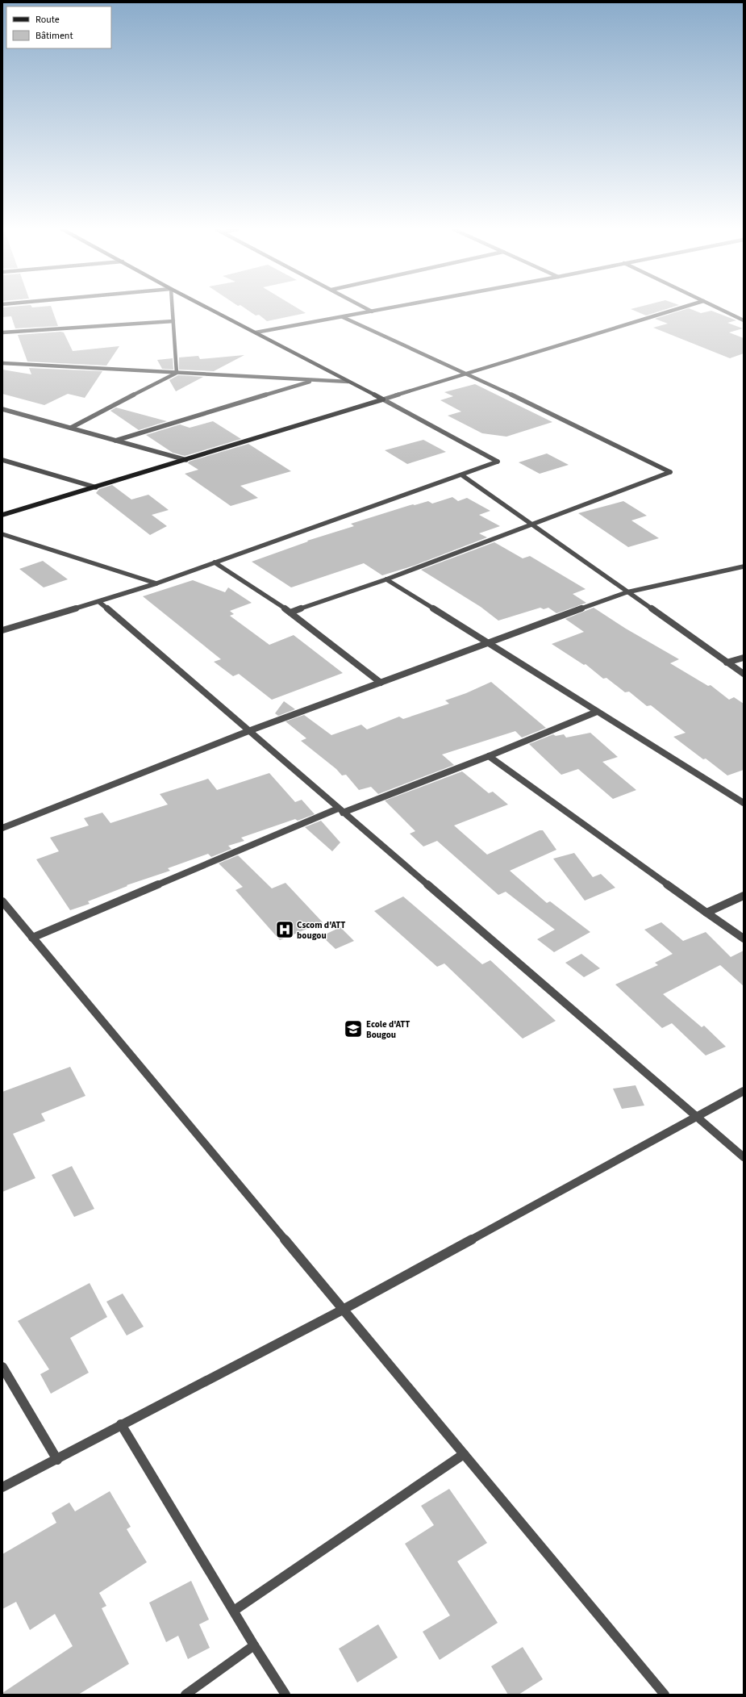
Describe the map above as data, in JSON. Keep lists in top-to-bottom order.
{
  "places": {
    "hospital": ["Cscom d'ATT bougou"],
    "school or university": ["Ecole d'ATT Bougou"]
  },
  "legend": ["Route", "Bâtiment"]
}
